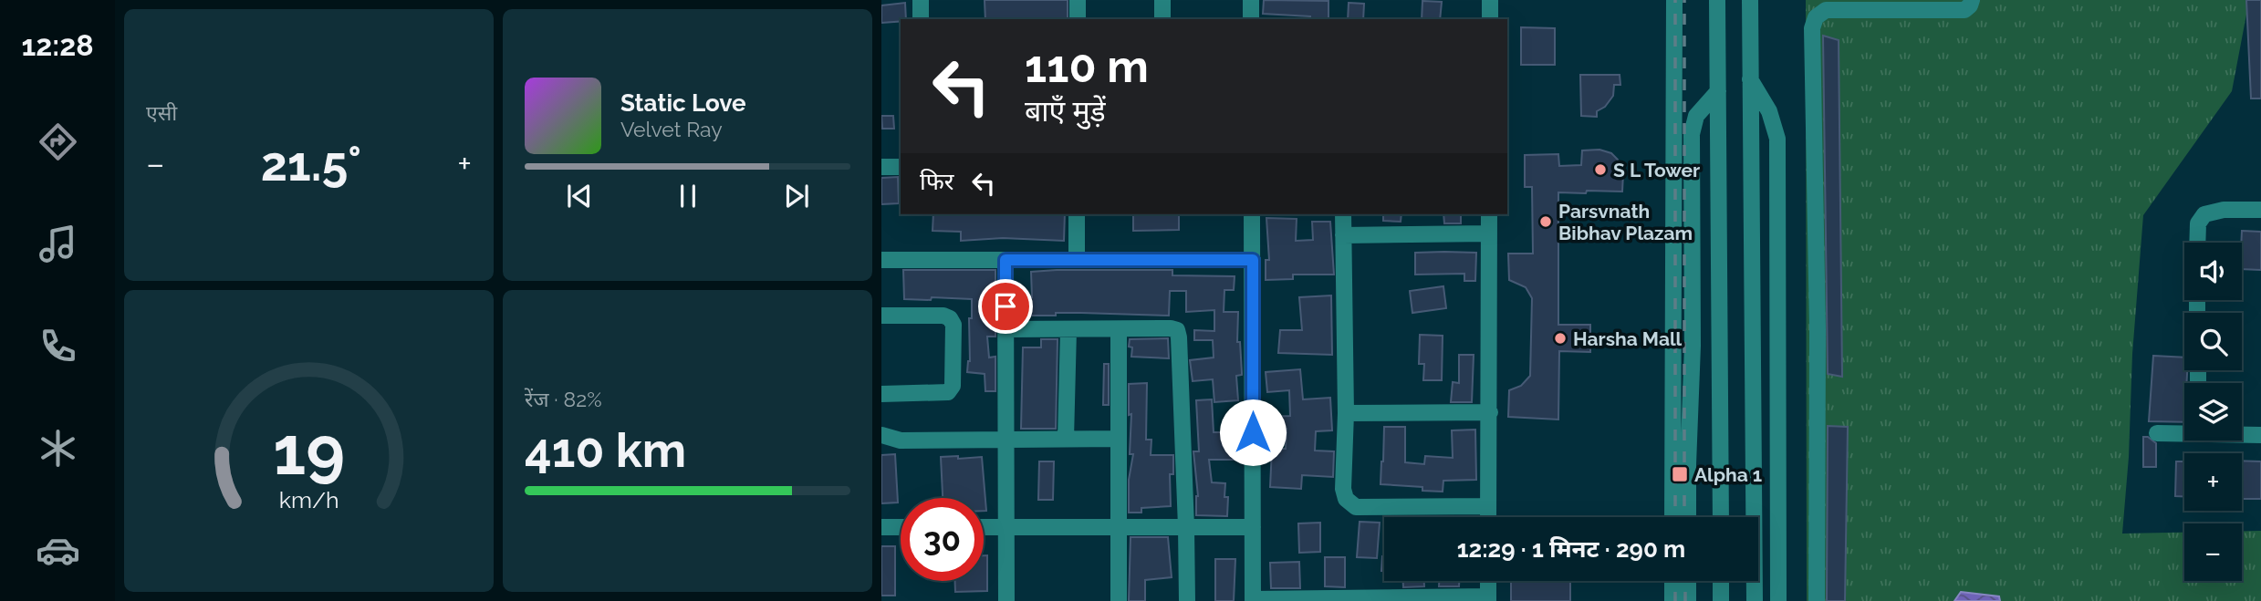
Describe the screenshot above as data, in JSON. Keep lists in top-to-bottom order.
{
  "places": {
    "other": ["S L Tower", "Parsvnath Bibhav Plazam", "Harsha Mall"],
    "transit": ["Alpha 1"]
  },
  "page": {
    "tabs": "12:28",
    "tile": [
      "एसी",
      ["रेंज · 82%", "410 km"]
    ],
    "turn": ["110 m", "बाएँ मुड़ें"],
    "song": ["Static Love", "Velvet Ray"],
    "heat": ["−", "21.5°", "+"],
    "then": "फिर",
    "map_buttons": ["+", "−"],
    "limit": "30",
    "trip": "12:29 · 1 मिनट · 290 m",
    "gauge": ["19", "km/h"]
  }
}
